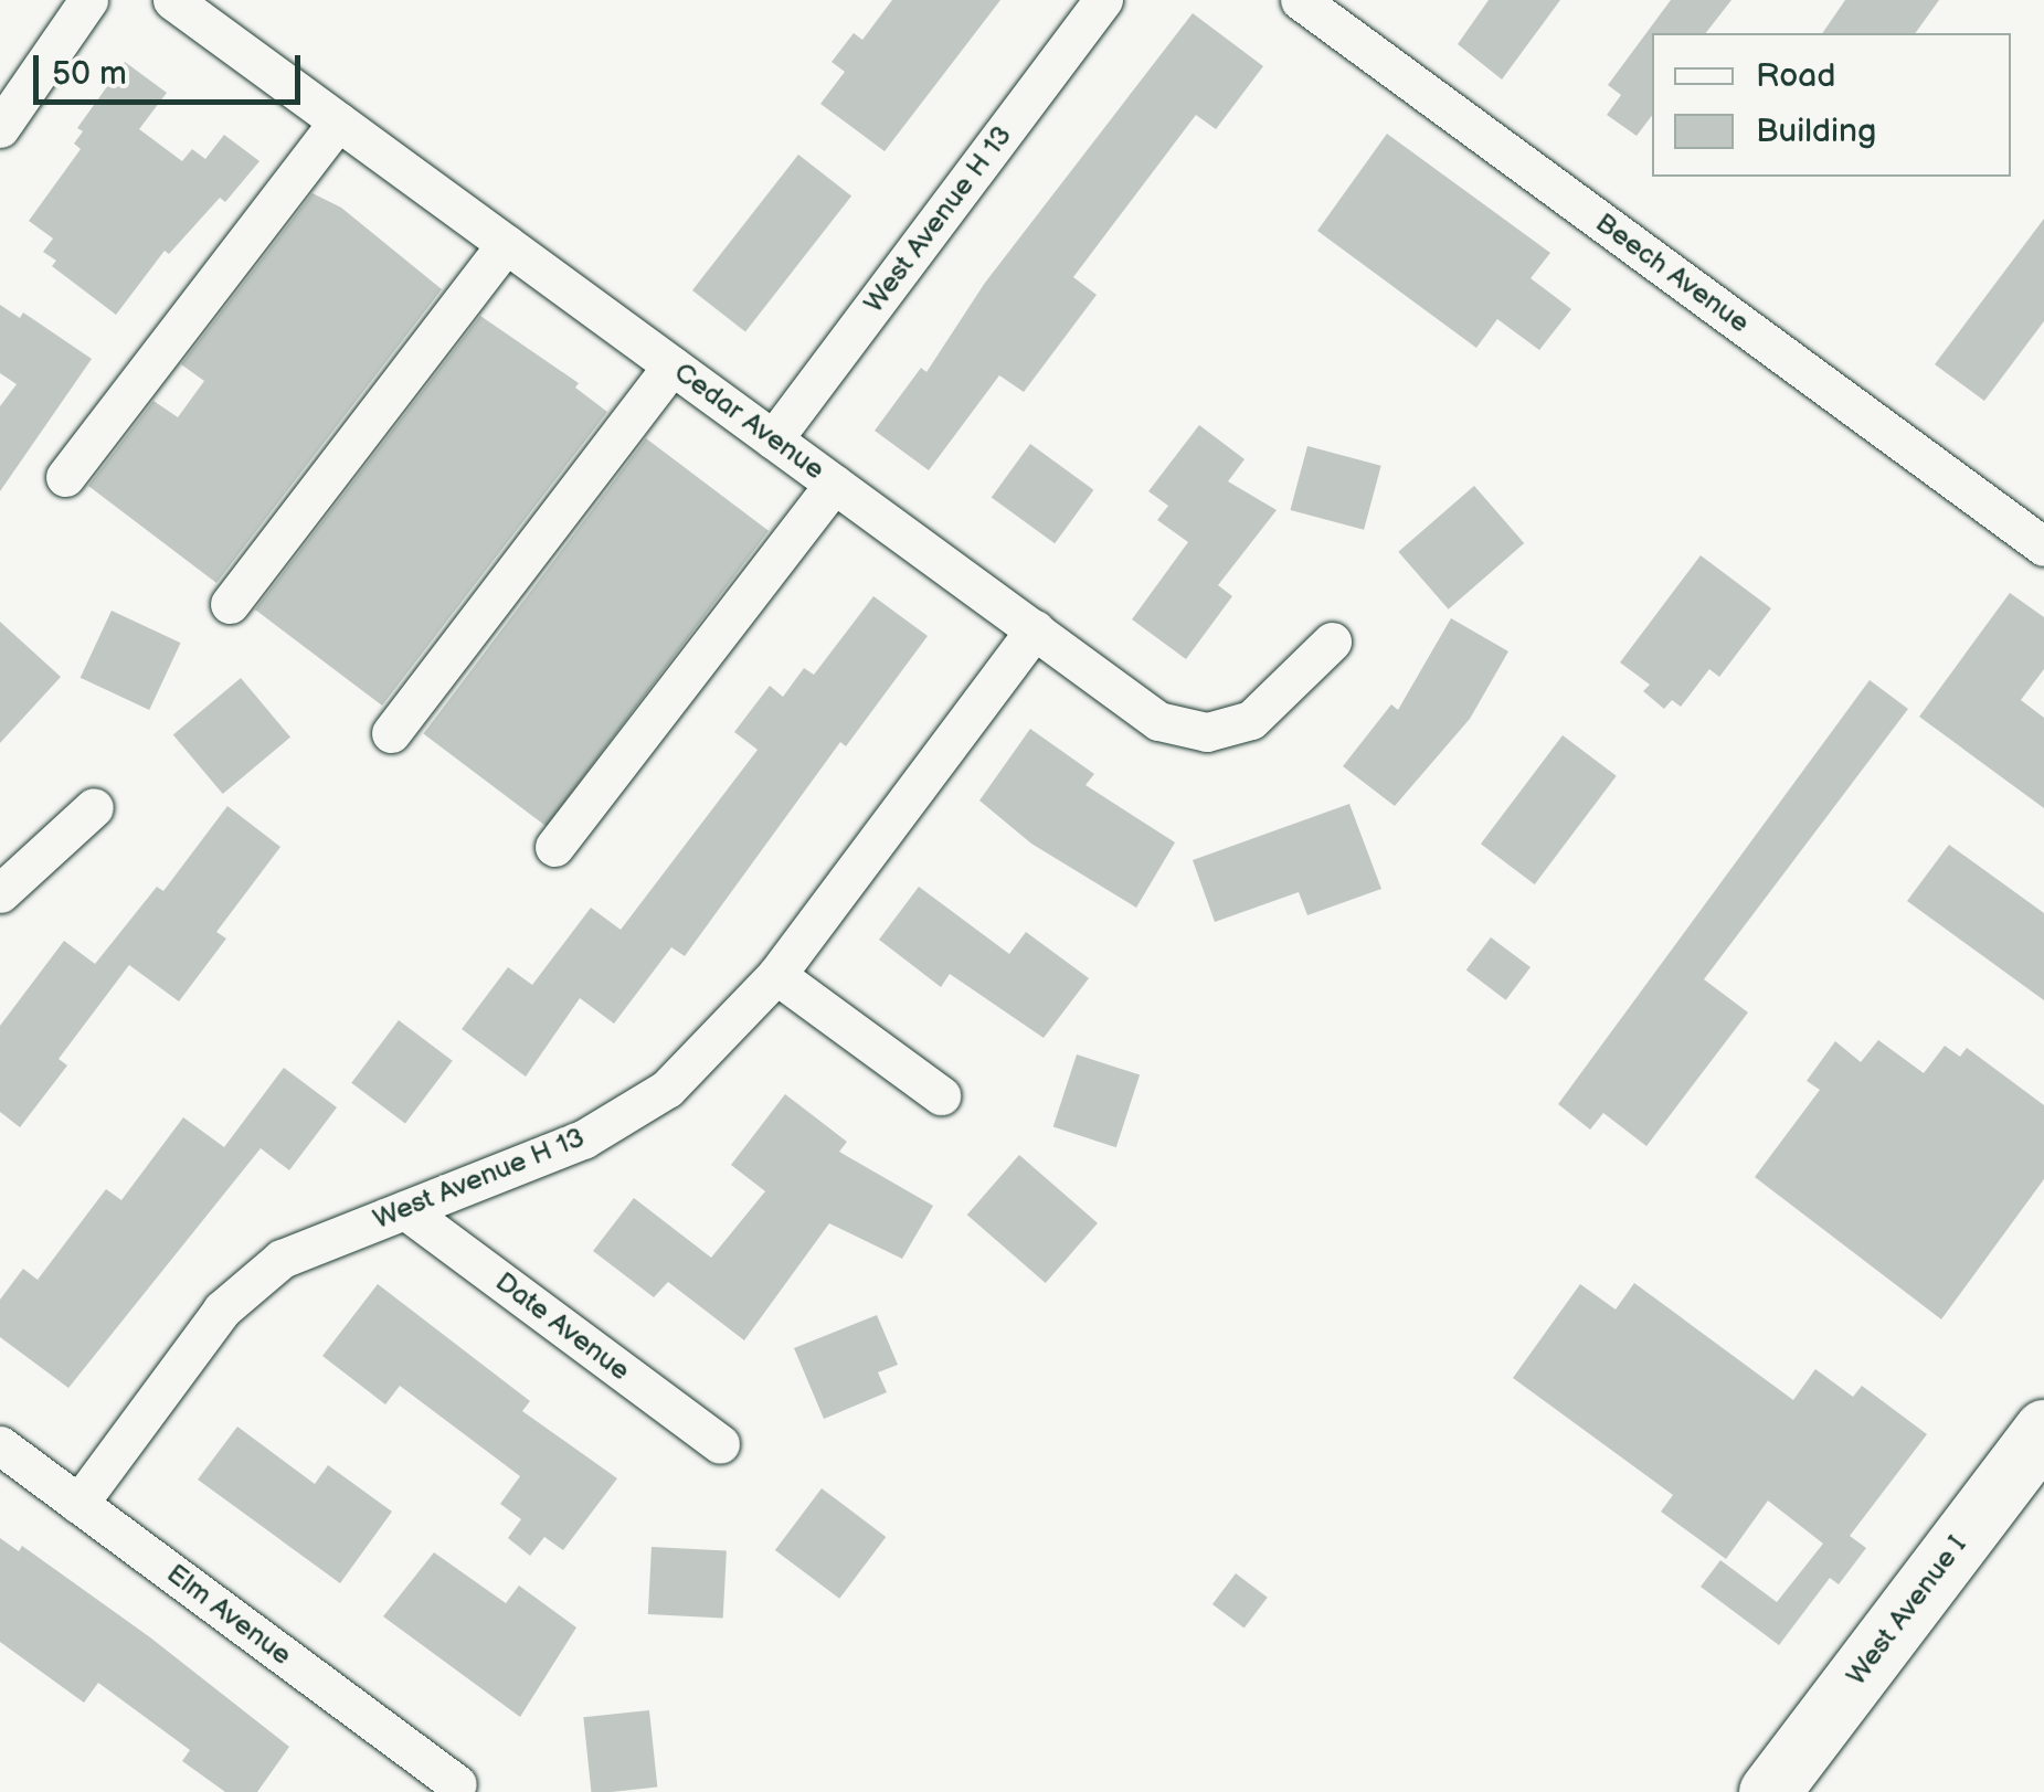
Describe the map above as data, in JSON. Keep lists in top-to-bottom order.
{
  "streets": {
    "main road": ["West Avenue I"],
    "street": [
      "West Avenue H 13",
      "Beech Avenue",
      "Cedar Avenue",
      "Date Avenue",
      "Elm Avenue"
    ]
  },
  "crossings": [
    ["West Avenue H 13", "Cedar Avenue"],
    ["West Avenue H 13", "Date Avenue"],
    ["West Avenue H 13", "Elm Avenue"]
  ],
  "legend": ["Road", "Building"],
  "scale_bar": "50 m"
}
